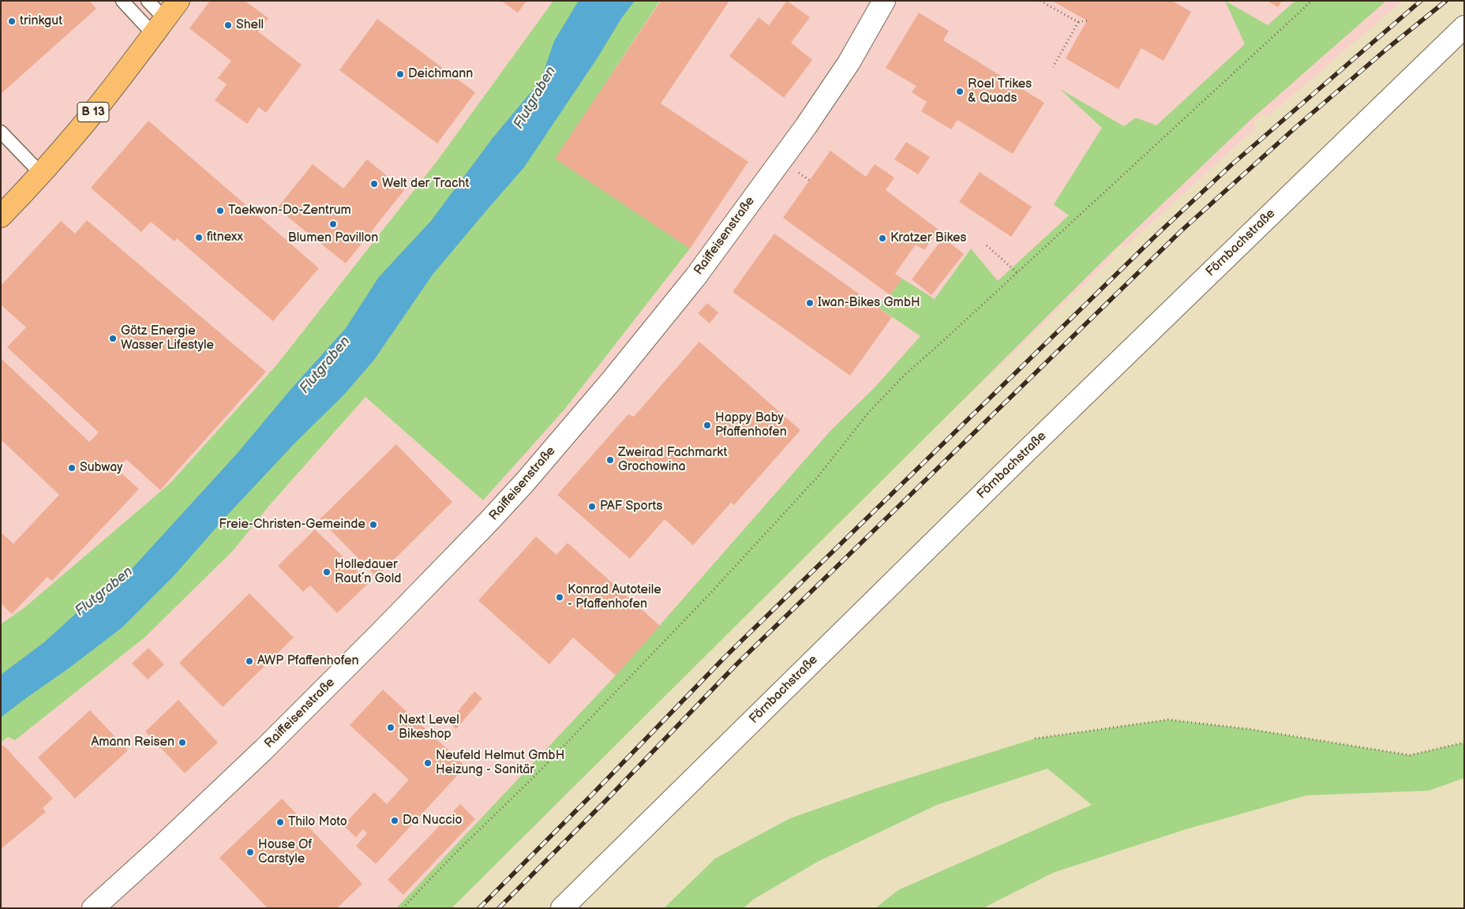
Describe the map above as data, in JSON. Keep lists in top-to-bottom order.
{
  "streets": {
    "main road": ["B 13"],
    "street": ["Raiffeisenstraße", "Förnbachstraße"]
  },
  "water": ["Flutgraben"],
  "places": [
    "trinkgut",
    "Shell",
    "Deichmann",
    "Roel Trikes & Quads",
    "Welt der Tracht",
    "Taekwon-Do-Zentrum",
    "Blumen Pavillon",
    "fitnexx",
    "Kratzer Bikes",
    "Iwan-Bikes GmbH",
    "Götz Energie Wasser Lifestyle",
    "Happy Baby Pfaffenhofen",
    "Zweirad Fachmarkt Grochowina",
    "Subway",
    "PAF Sports",
    "Freie-Christen-Gemeinde",
    "Holledauer Raut´n Gold",
    "Konrad Autoteile - Pfaffenhofen",
    "AWP Pfaffenhofen",
    "Next Level Bikeshop",
    "Amann Reisen",
    "Neufeld Helmut GmbH Heizung - Sanitär",
    "Da Nuccio",
    "Thilo Moto",
    "House Of Carstyle"
  ]
}
